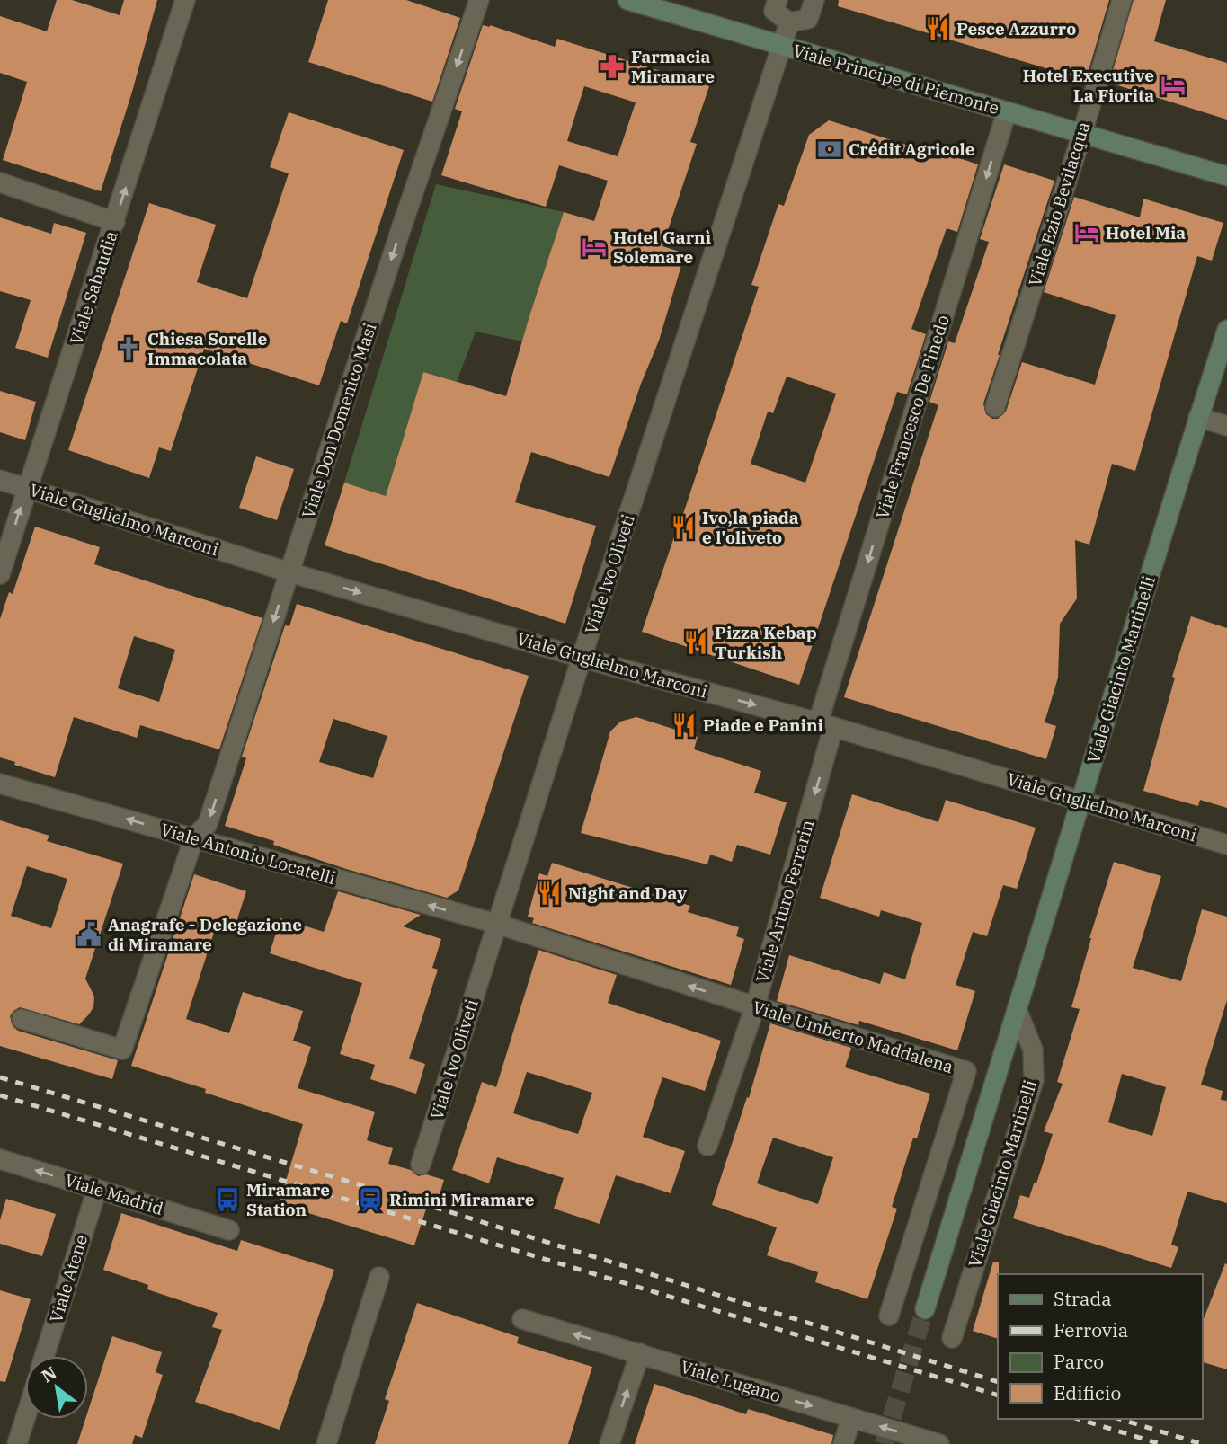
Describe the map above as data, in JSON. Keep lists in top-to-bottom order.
{
  "streets": {
    "street": [
      "Viale Principe di Piemonte",
      "Viale Ezio Bevilacqua",
      "Viale Sabaudia",
      "Viale Francesco De Pinedo",
      "Viale Don Domenico Masi",
      "Viale Guglielmo Marconi",
      "Viale Ivo Oliveti",
      "Viale Giacinto Martinelli",
      "Viale Antonio Locatelli",
      "Viale Arturo Ferrarin",
      "Viale Umberto Maddalena",
      "Viale Madrid",
      "Viale Atene",
      "Viale Lugano"
    ]
  },
  "crossings": [
    ["Viale Principe di Piemonte", "Viale Ezio Bevilacqua"],
    ["Viale Principe di Piemonte", "Viale Francesco De Pinedo"],
    ["Viale Principe di Piemonte", "Viale Ivo Oliveti"],
    ["Viale Sabaudia", "Viale Guglielmo Marconi"],
    ["Viale Francesco De Pinedo", "Viale Guglielmo Marconi"],
    ["Viale Francesco De Pinedo", "Viale Arturo Ferrarin"],
    ["Viale Don Domenico Masi", "Viale Guglielmo Marconi"],
    ["Viale Don Domenico Masi", "Viale Antonio Locatelli"],
    ["Viale Guglielmo Marconi", "Viale Ivo Oliveti"],
    ["Viale Guglielmo Marconi", "Viale Giacinto Martinelli"],
    ["Viale Guglielmo Marconi", "Viale Arturo Ferrarin"],
    ["Viale Ivo Oliveti", "Viale Antonio Locatelli"],
    ["Viale Ivo Oliveti", "Viale Umberto Maddalena"],
    ["Viale Antonio Locatelli", "Viale Umberto Maddalena"],
    ["Viale Arturo Ferrarin", "Viale Umberto Maddalena"],
    ["Viale Madrid", "Viale Atene"]
  ],
  "one_way": [
    "Viale Sabaudia",
    "Viale Francesco De Pinedo",
    "Viale Don Domenico Masi",
    "Viale Guglielmo Marconi",
    "Viale Antonio Locatelli",
    "Viale Arturo Ferrarin",
    "Viale Umberto Maddalena",
    "Viale Madrid"
  ],
  "places": {
    "restaurant": [
      "Pesce Azzurro",
      "Ivo,la piada e l'oliveto",
      "Pizza Kebap Turkish",
      "Piade e Panini",
      "Night and Day"
    ],
    "pharmacy": ["Farmacia Miramare"],
    "hotel": ["Hotel Executive La Fiorita", "Hotel Mia", "Hotel Garnì Solemare"],
    "bank": ["Crédit Agricole"],
    "church": ["Chiesa Sorelle Immacolata"],
    "public building": ["Anagrafe - Delegazione di Miramare"],
    "bus stop": ["Miramare Station"],
    "station": ["Rimini Miramare"]
  },
  "legend": [
    "Strada",
    "Ferrovia",
    "Parco",
    "Edificio"
  ],
  "north": "top left"
}
